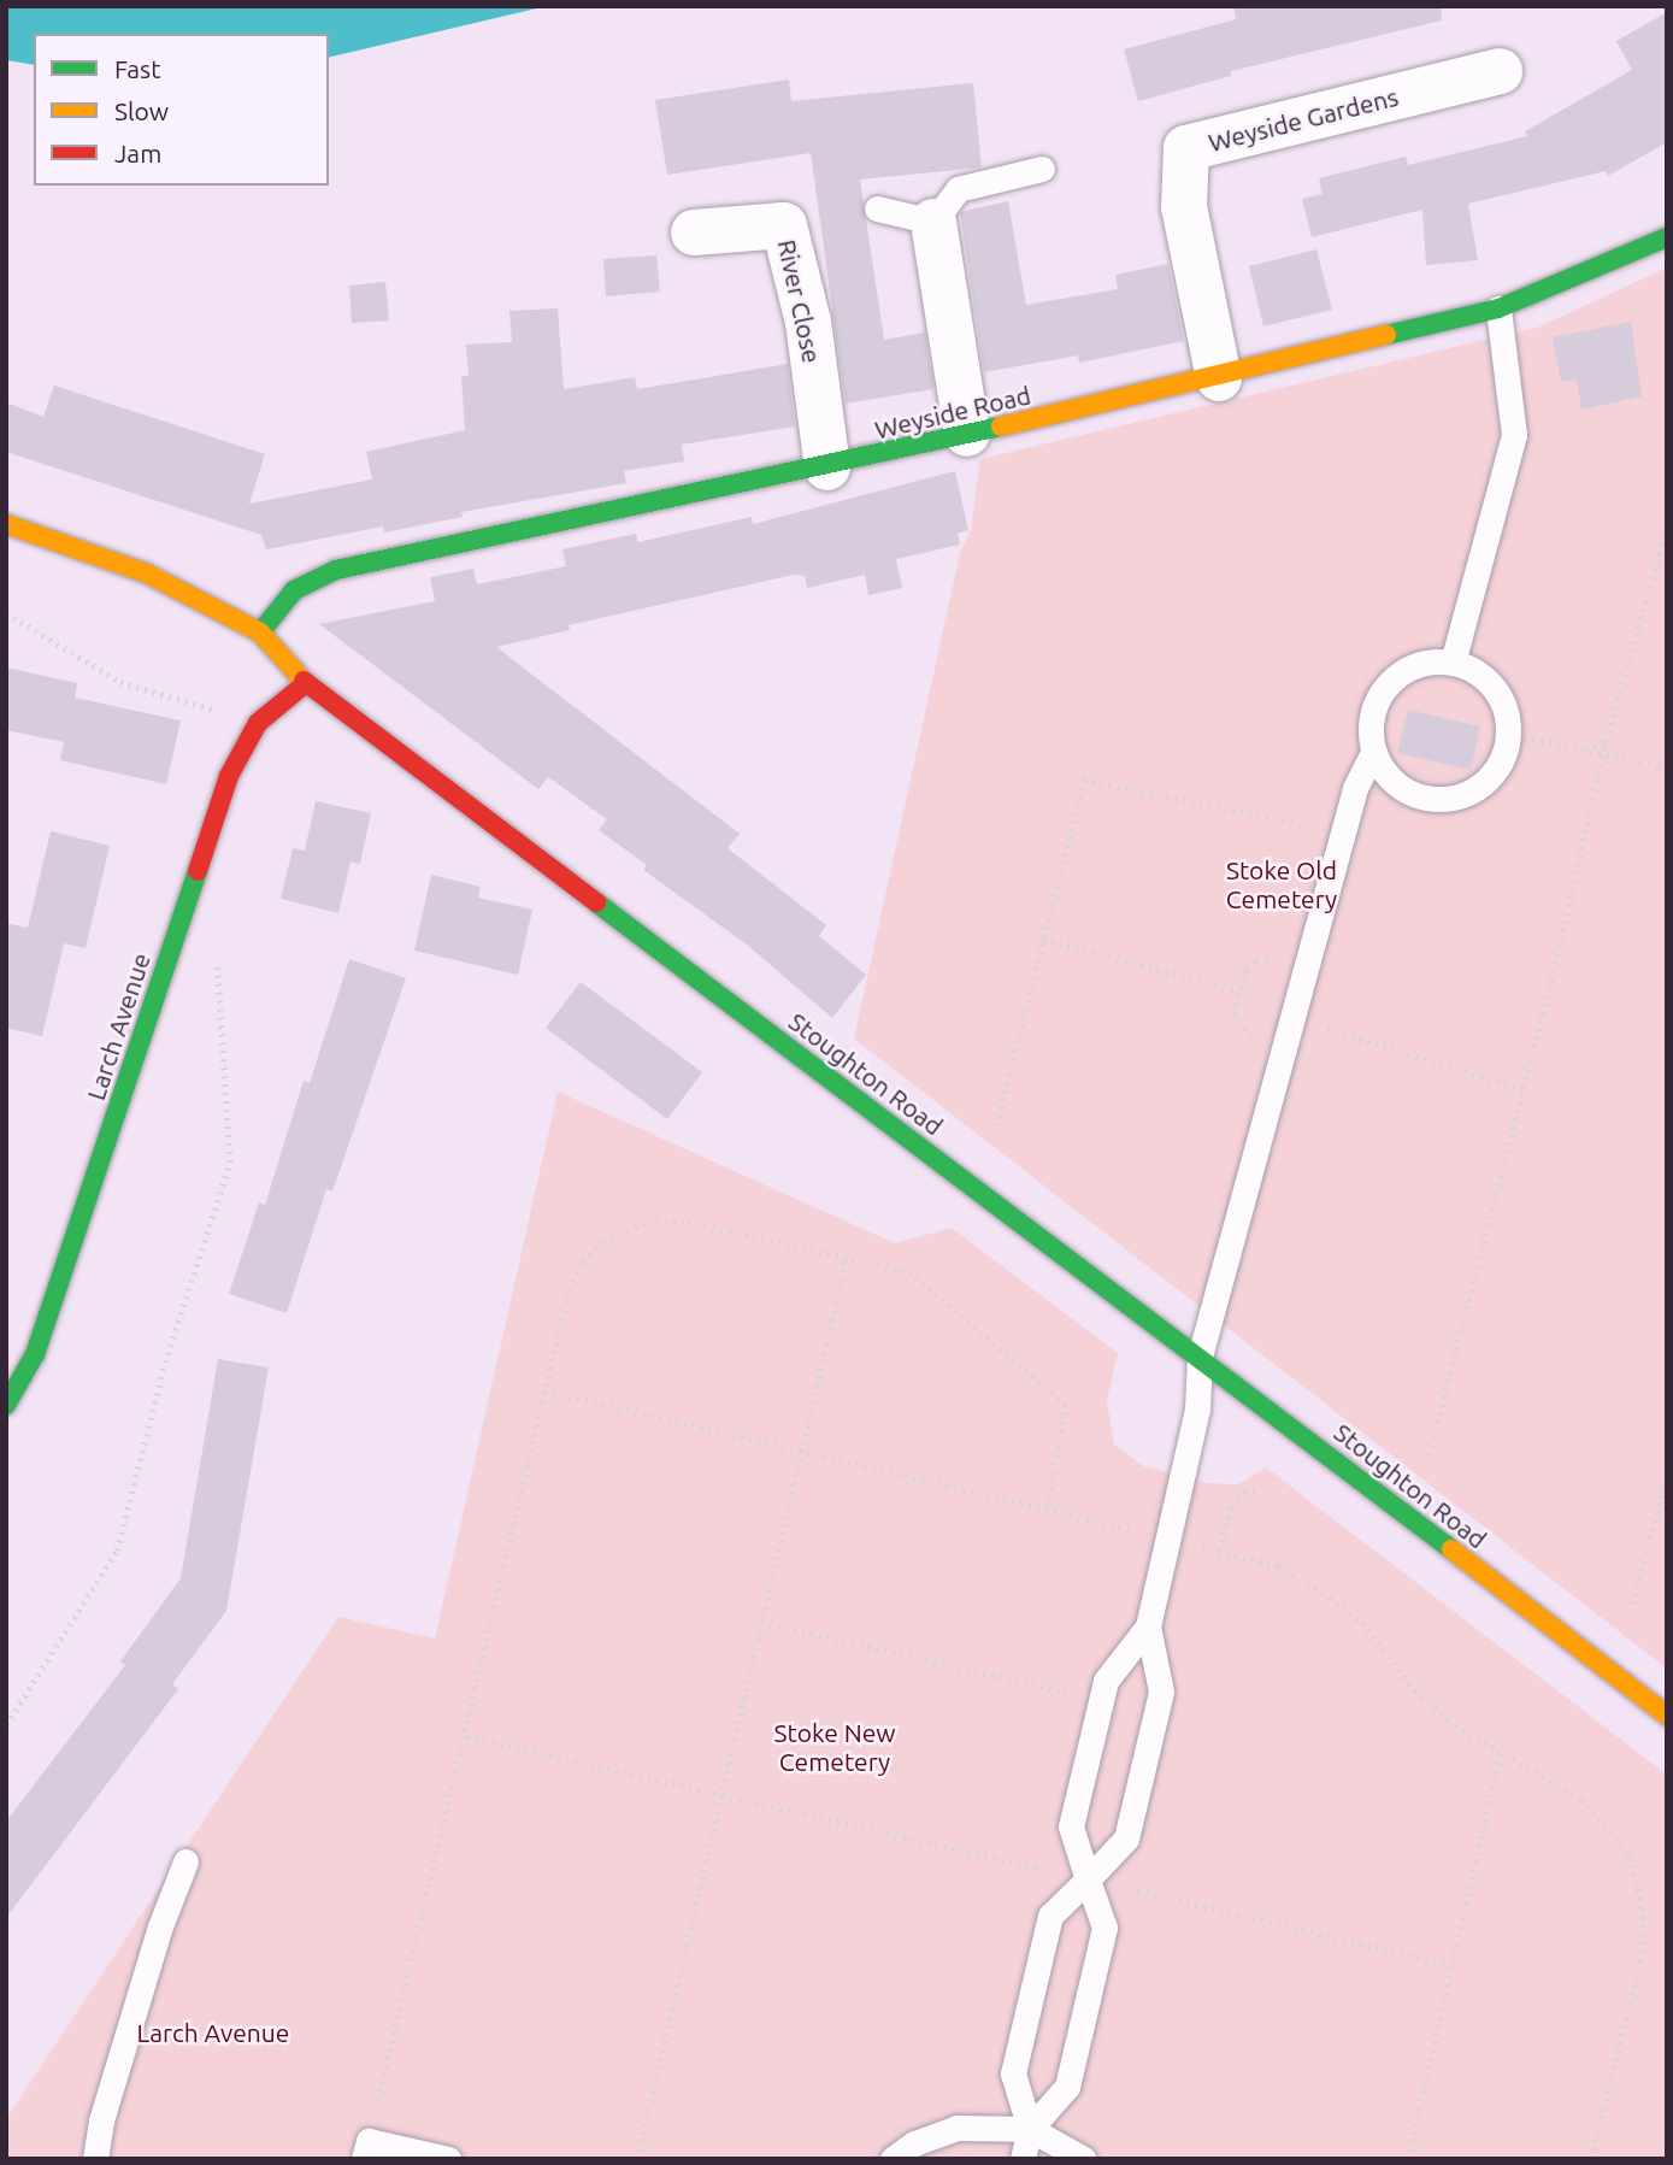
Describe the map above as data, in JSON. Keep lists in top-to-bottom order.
{
  "streets": {
    "street": [
      "Weyside Gardens",
      "River Close",
      "Weyside Road",
      "Larch Avenue",
      "Stoughton Road"
    ]
  },
  "crossings": [
    ["Weyside Gardens", "Weyside Road"],
    ["River Close", "Weyside Road"],
    ["Weyside Road", "Stoughton Road"],
    ["Larch Avenue", "Stoughton Road"]
  ],
  "parks": ["Stoke Old Cemetery", "Stoke New Cemetery", "Larch Avenue"],
  "legend": ["Fast", "Slow", "Jam"]
}
